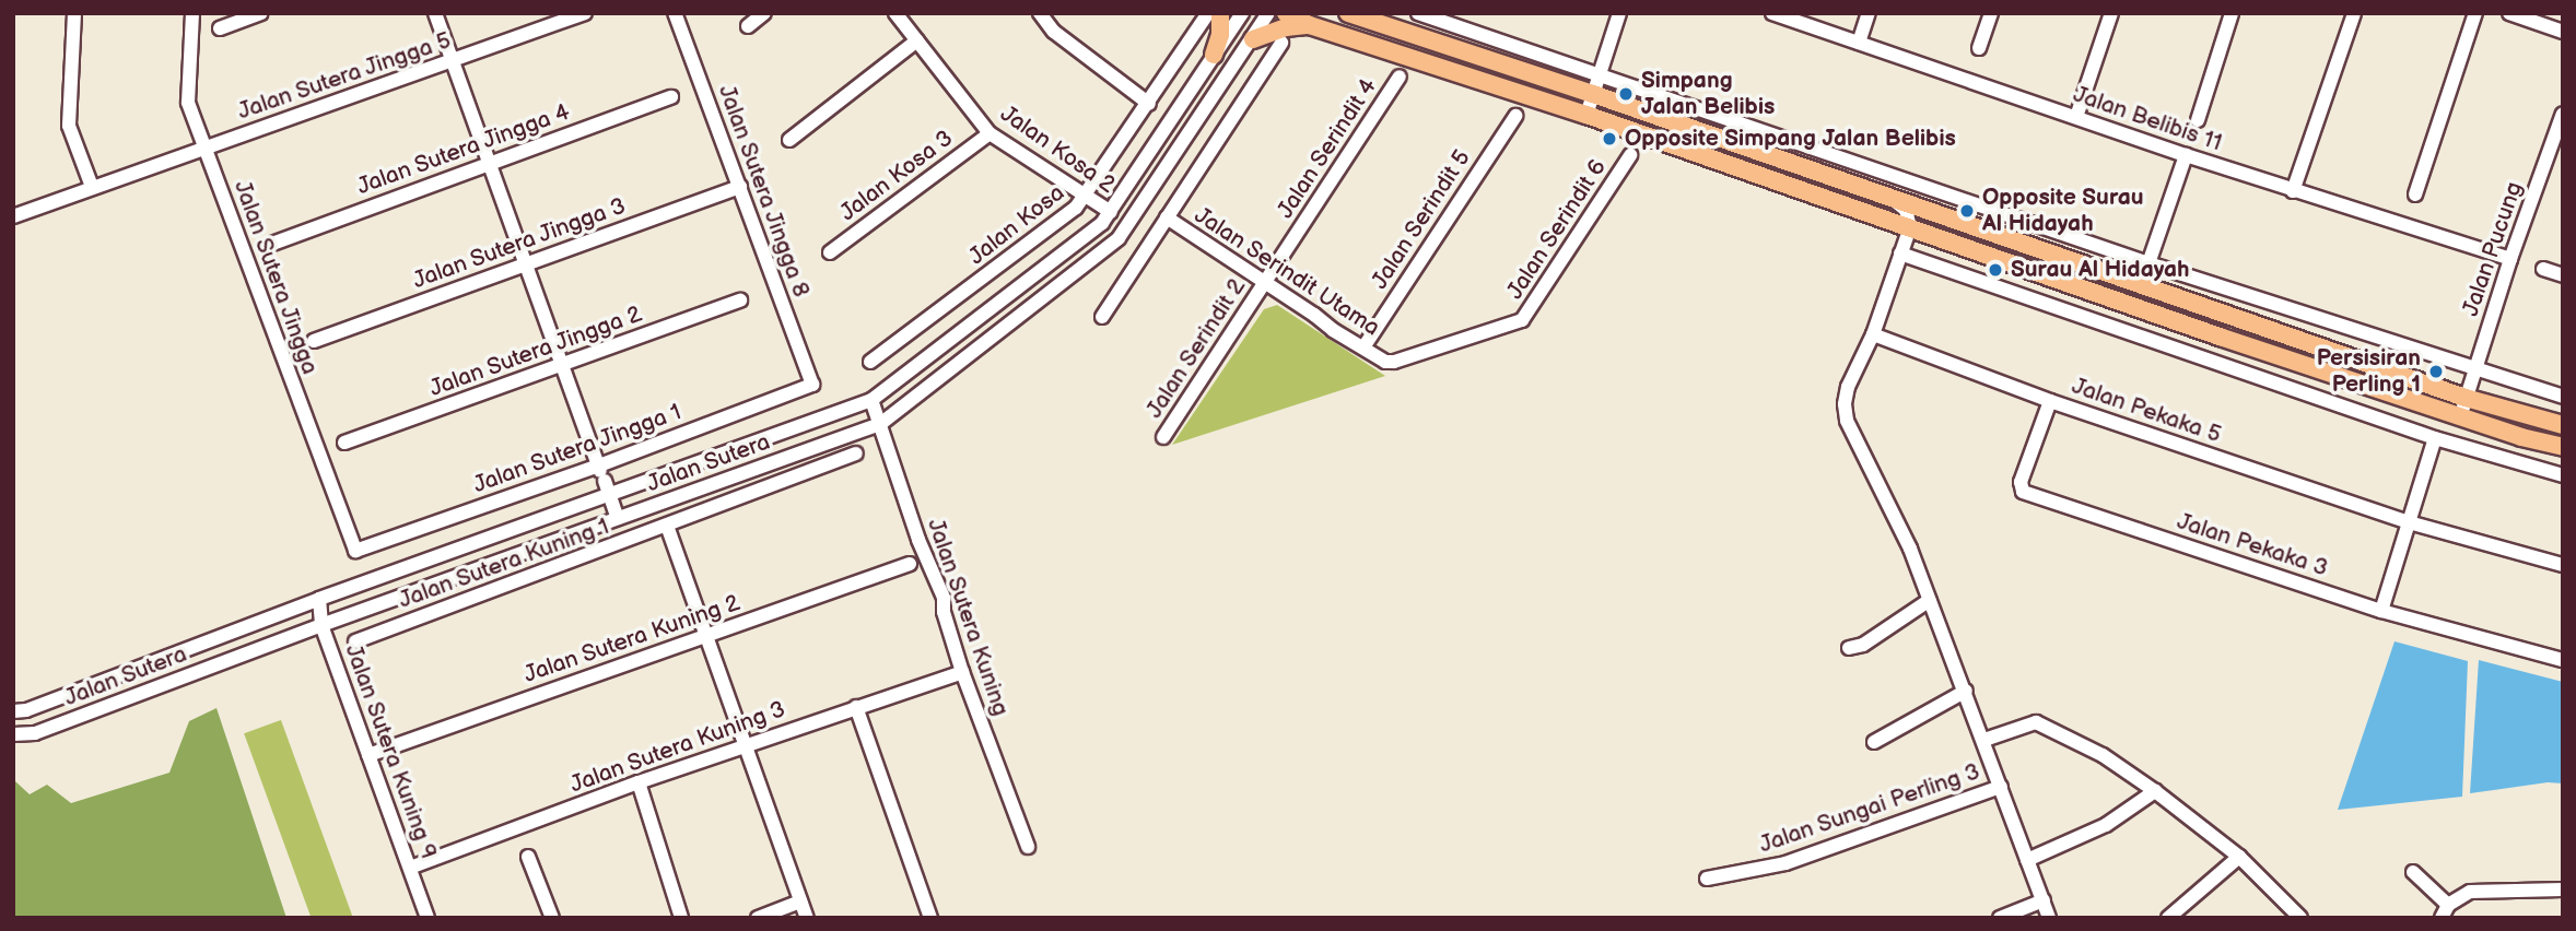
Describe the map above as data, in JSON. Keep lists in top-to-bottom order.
{
  "streets": {
    "street": [
      "Jalan Sutera Jingga 5",
      "Jalan Belibis 11",
      "Jalan Serindit 4",
      "Jalan Sutera Jingga 4",
      "Jalan Kosa 2",
      "Jalan Kosa 3",
      "Jalan Sutera Jingga 8",
      "Jalan Serindit 5",
      "Jalan Kosa",
      "Jalan Serindit 6",
      "Jalan Sutera Jingga 3",
      "Jalan Pucung",
      "Jalan Serindit Utama",
      "Jalan Sutera Jingga",
      "Jalan Serindit 2",
      "Jalan Sutera Jingga 2",
      "Jalan Pekaka 5",
      "Jalan Sutera Jingga 1",
      "Jalan Sutera",
      "Jalan Pekaka 3",
      "Jalan Sutera Kuning 1",
      "Jalan Sutera Kuning",
      "Jalan Sutera Kuning 2",
      "Jalan Sutera Kuning 3",
      "Jalan Sutera Kuning 9",
      "Jalan Sungai Perling 3"
    ]
  },
  "crossings": [
    ["Jalan Sutera Jingga 5", "Jalan Sutera Jingga"],
    ["Jalan Belibis 11", "Jalan Pucung"],
    ["Jalan Serindit 4", "Jalan Serindit Utama"],
    ["Jalan Serindit 4", "Jalan Serindit 2"],
    ["Jalan Kosa 2", "Jalan Kosa 3"],
    ["Jalan Kosa 2", "Jalan Kosa"],
    ["Jalan Kosa 2", "Jalan Sutera"],
    ["Jalan Sutera Jingga 8", "Jalan Sutera Jingga 3"],
    ["Jalan Sutera Jingga 8", "Jalan Sutera Jingga 1"],
    ["Jalan Serindit 5", "Jalan Serindit Utama"],
    ["Jalan Serindit 6", "Jalan Serindit Utama"],
    ["Jalan Serindit Utama", "Jalan Serindit 2"],
    ["Jalan Sutera Jingga", "Jalan Sutera Jingga 1"],
    ["Jalan Pekaka 5", "Jalan Pekaka 3"],
    ["Jalan Sutera Jingga 1", "Jalan Sutera"],
    ["Jalan Sutera", "Jalan Sutera Kuning"],
    ["Jalan Sutera", "Jalan Sutera Kuning 9"],
    ["Jalan Sutera Kuning", "Jalan Sutera Kuning 3"],
    ["Jalan Sutera Kuning 2", "Jalan Sutera Kuning 9"],
    ["Jalan Sutera Kuning 3", "Jalan Sutera Kuning 9"]
  ],
  "places": [
    "Simpang Jalan Belibis",
    "Opposite Simpang Jalan Belibis",
    "Opposite Surau Al Hidayah",
    "Surau Al Hidayah",
    "Persisiran Perling 1"
  ]
}
